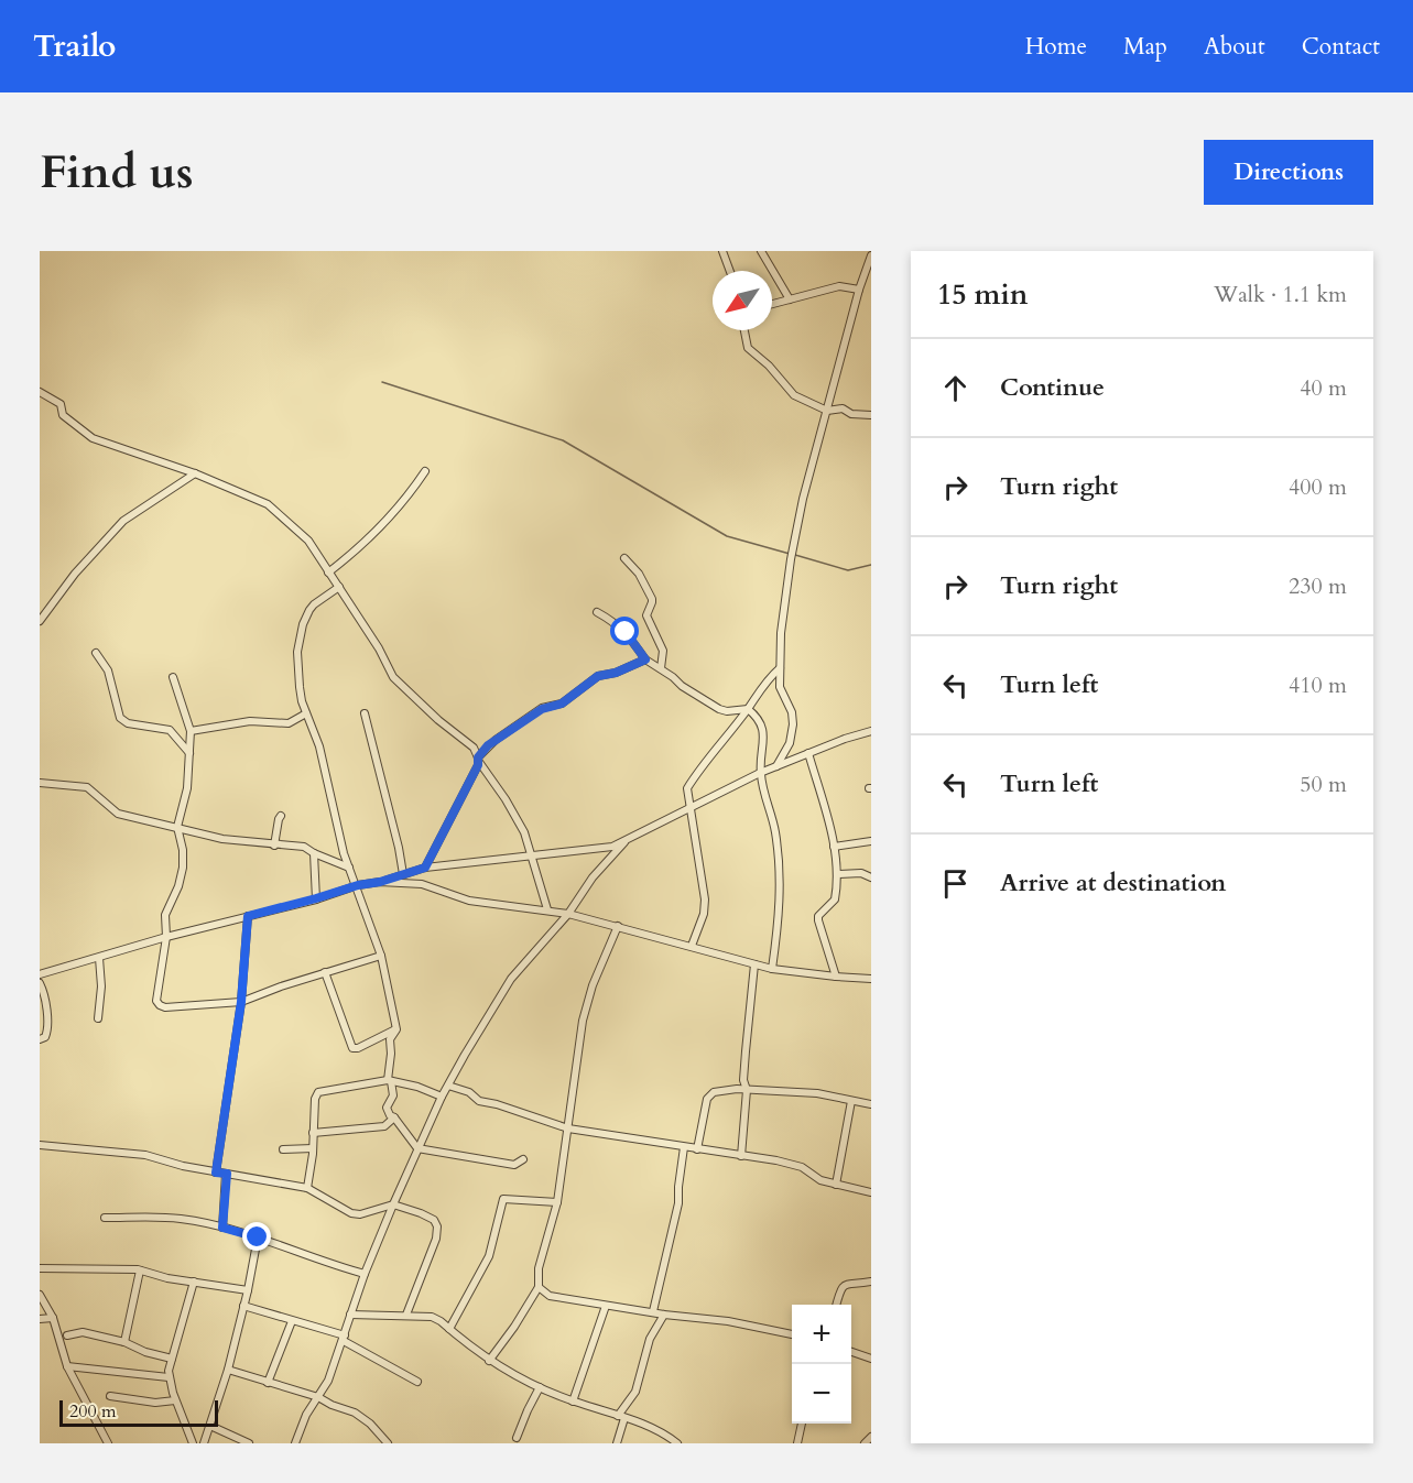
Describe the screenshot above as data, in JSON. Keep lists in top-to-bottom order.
{
  "scale_bar": "200 m",
  "north": "bottom left",
  "page": {
    "header": "Trailo",
    "nav": [
      "Home",
      "Map",
      "About",
      "Contact"
    ],
    "buttons": "Directions",
    "title": "Find us",
    "heading": ["15 min", "Walk · 1.1 km"],
    "list": [
      ["Continue", "40 m"],
      ["Turn right", "400 m"],
      ["Turn right", "230 m"],
      ["Turn left", "410 m"],
      ["Turn left", "50 m"],
      "Arrive at destination"
    ],
    "map_buttons": ["+", "−"],
    "scale": "200 m"
  }
}
